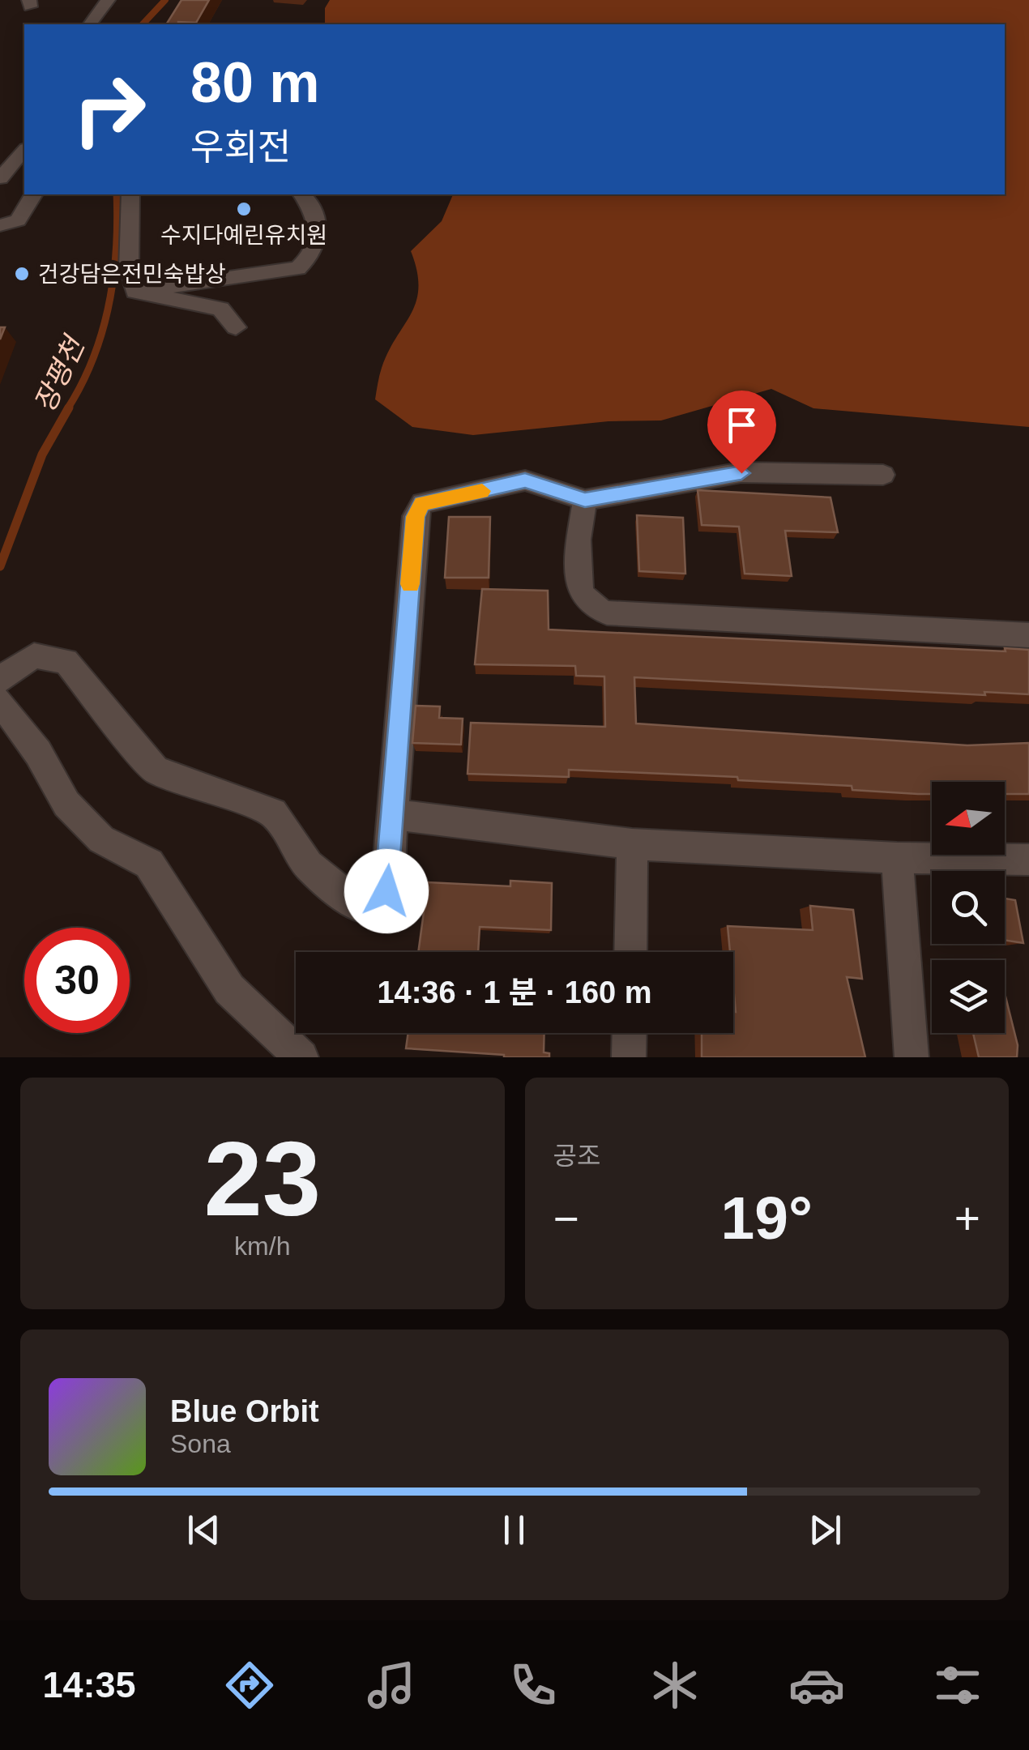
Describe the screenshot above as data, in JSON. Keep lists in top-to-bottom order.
{
  "water": ["장평천"],
  "places": ["수지다예린유치원", "건강담은전민숙밥상"],
  "north": "left",
  "page": {
    "turn": ["80 m", "우회전"],
    "limit": "30",
    "trip": "14:36 · 1 분 · 160 m",
    "tile": [
      ["23", "km/h"],
      "공조"
    ],
    "heat": ["−", "19°", "+"],
    "song": ["Blue Orbit", "Sona"],
    "tabs": "14:35"
  }
}
